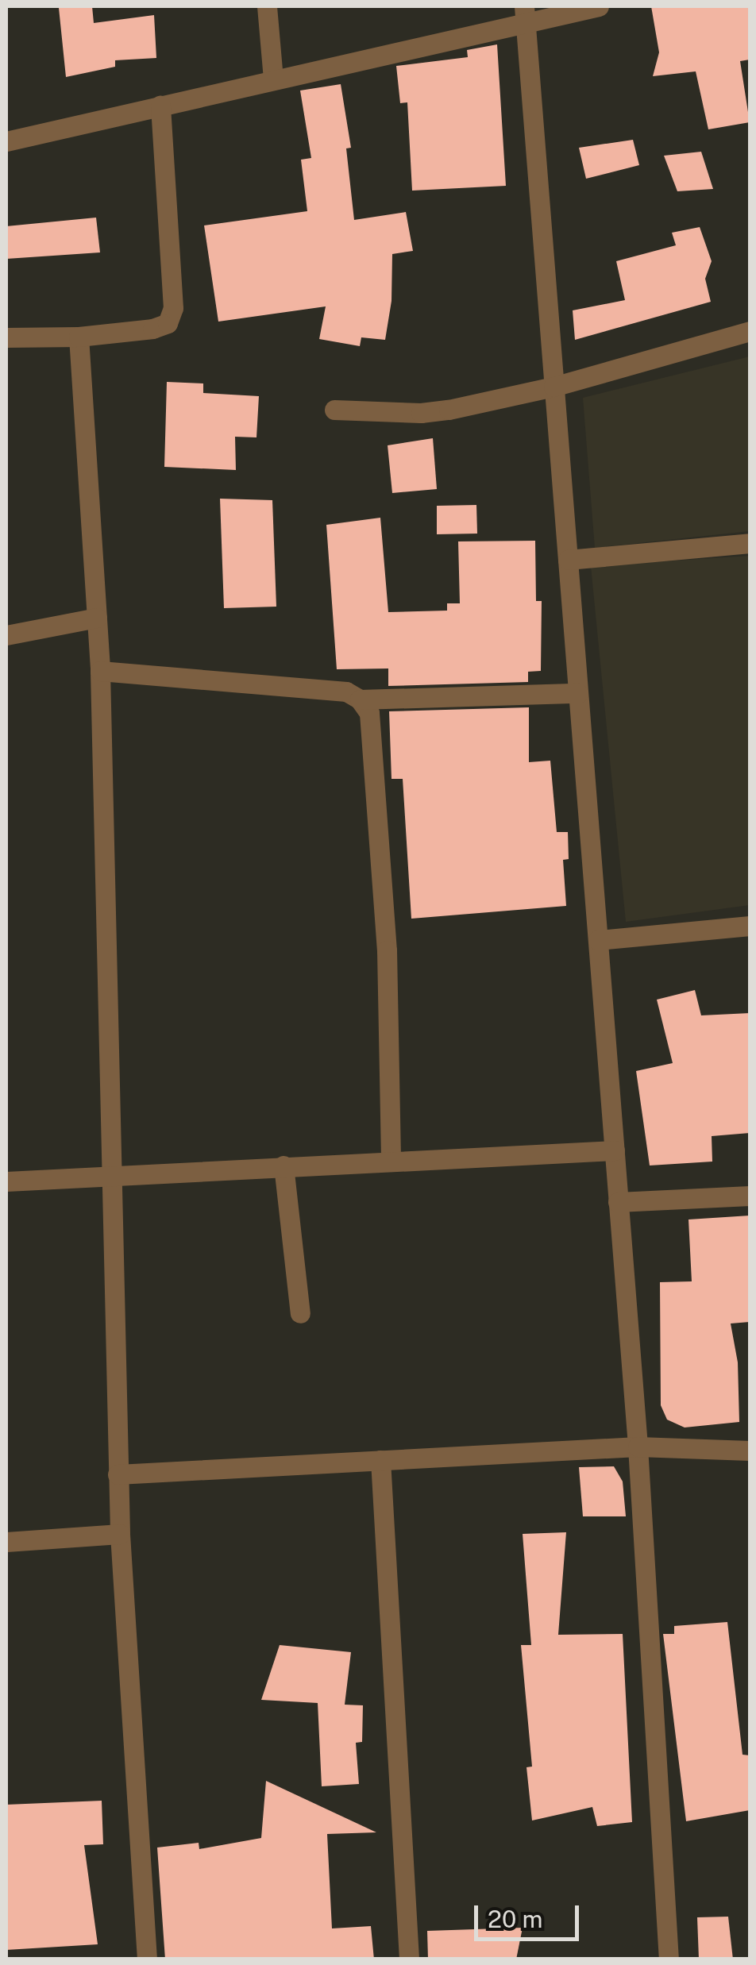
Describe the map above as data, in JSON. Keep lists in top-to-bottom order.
{
  "scale_bar": "20 m"
}
